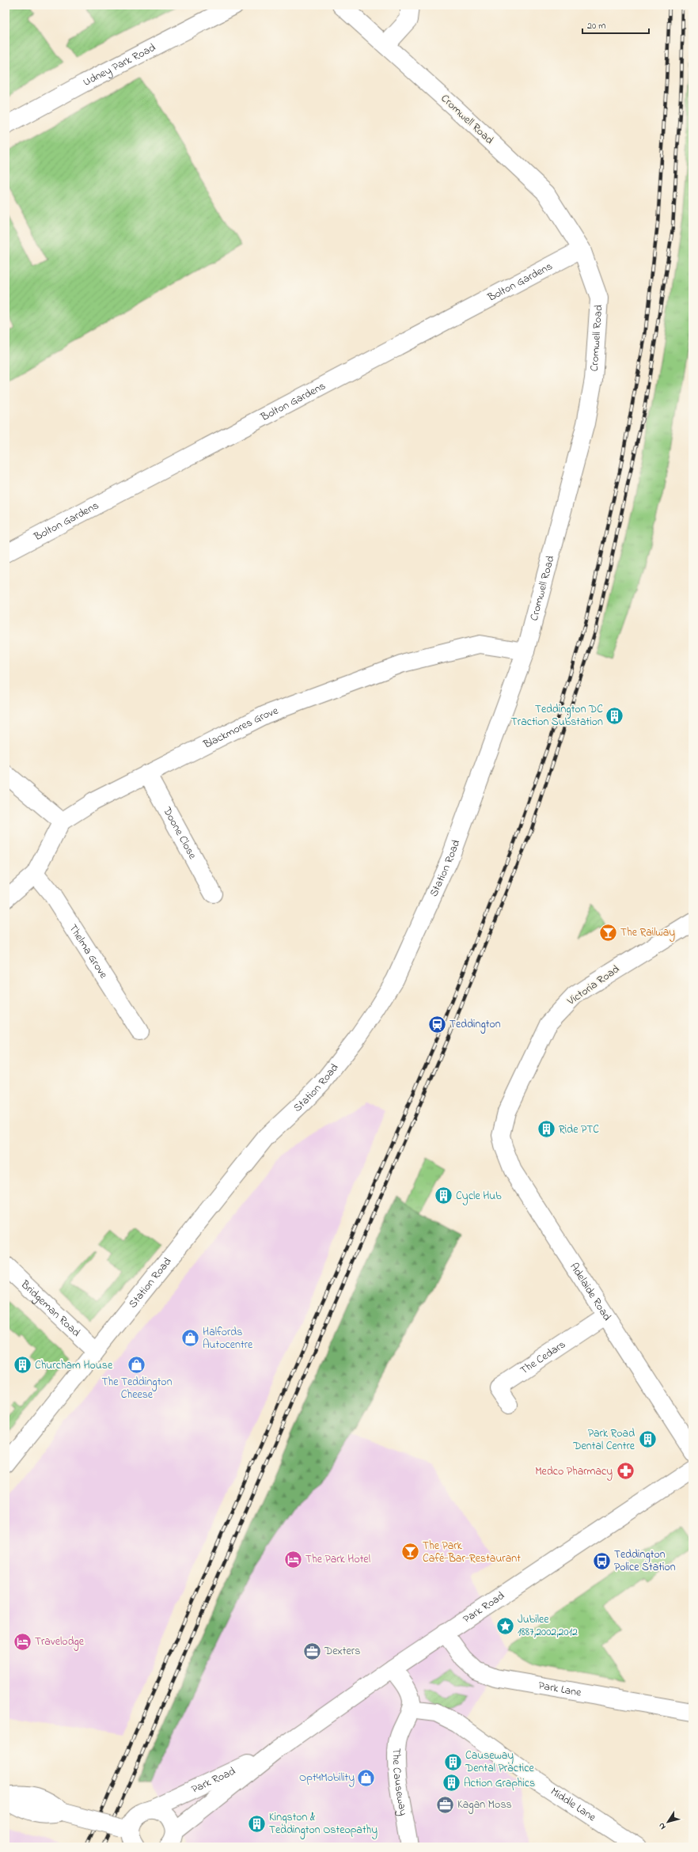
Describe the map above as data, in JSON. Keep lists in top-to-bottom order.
{
  "streets": {
    "street": [
      "Udney Park Road",
      "Cromwell Road",
      "Bolton Gardens",
      "Blackmores Grove",
      "Doone Close",
      "Station Road",
      "Thelma Grove",
      "Victoria Road",
      "Adelaide Road",
      "Bridgeman Road",
      "The Cedars",
      "Park Road",
      "Park Lane",
      "The Causeway",
      "Middle Lane"
    ]
  },
  "crossings": [
    ["Cromwell Road", "Bolton Gardens"],
    ["Cromwell Road", "Blackmores Grove"],
    ["Cromwell Road", "Station Road"],
    ["Blackmores Grove", "Doone Close"],
    ["Blackmores Grove", "Station Road"],
    ["Station Road", "Bridgeman Road"],
    ["Victoria Road", "Adelaide Road"],
    ["Adelaide Road", "The Cedars"],
    ["Park Road", "Park Lane"],
    ["Park Road", "The Causeway"],
    ["The Causeway", "Middle Lane"]
  ],
  "places": {
    "building": [
      "Teddington DC Traction Substation",
      "Ride PTC",
      "Cycle Hub",
      "Churcham House",
      "Park Road Dental Centre",
      "Causeway Dental Practice",
      "Action Graphics",
      "Kingston & Teddington Osteopathy"
    ],
    "bar": ["The Railway", "The Park Café-Bar-Restaurant"],
    "station": ["Teddington"],
    "shop": ["Halfords Autocentre", "The Teddington Cheese", "Opt4Mobility"],
    "pharmacy": ["Medco Pharmacy"],
    "hotel": ["The Park Hotel", "Travelodge"],
    "bus stop": ["Teddington Police Station"],
    "place": ["Jubilee 1887,2002,2012"],
    "office": ["Dexters", "Kagan Moss"]
  },
  "scale_bar": "20 m",
  "north": "bottom left"
}
